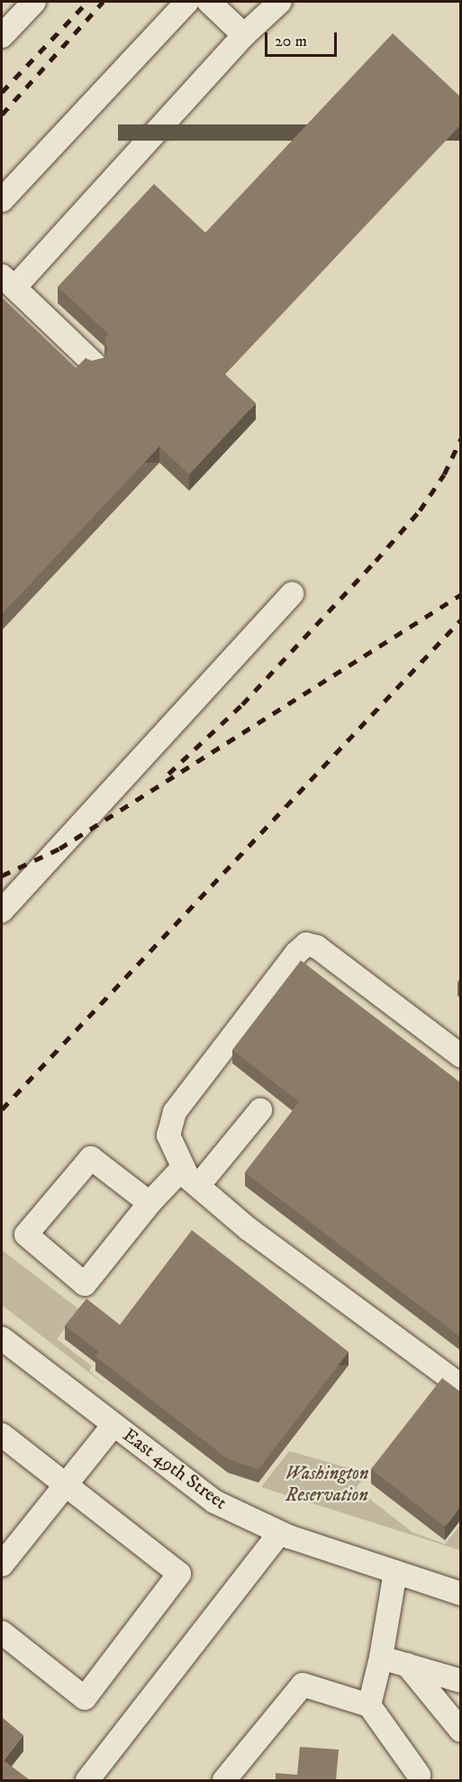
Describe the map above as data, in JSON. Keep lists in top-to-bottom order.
{
  "streets": {
    "street": ["East 49th Street"]
  },
  "parks": ["Washington Reservation"],
  "scale_bar": "20 m"
}
